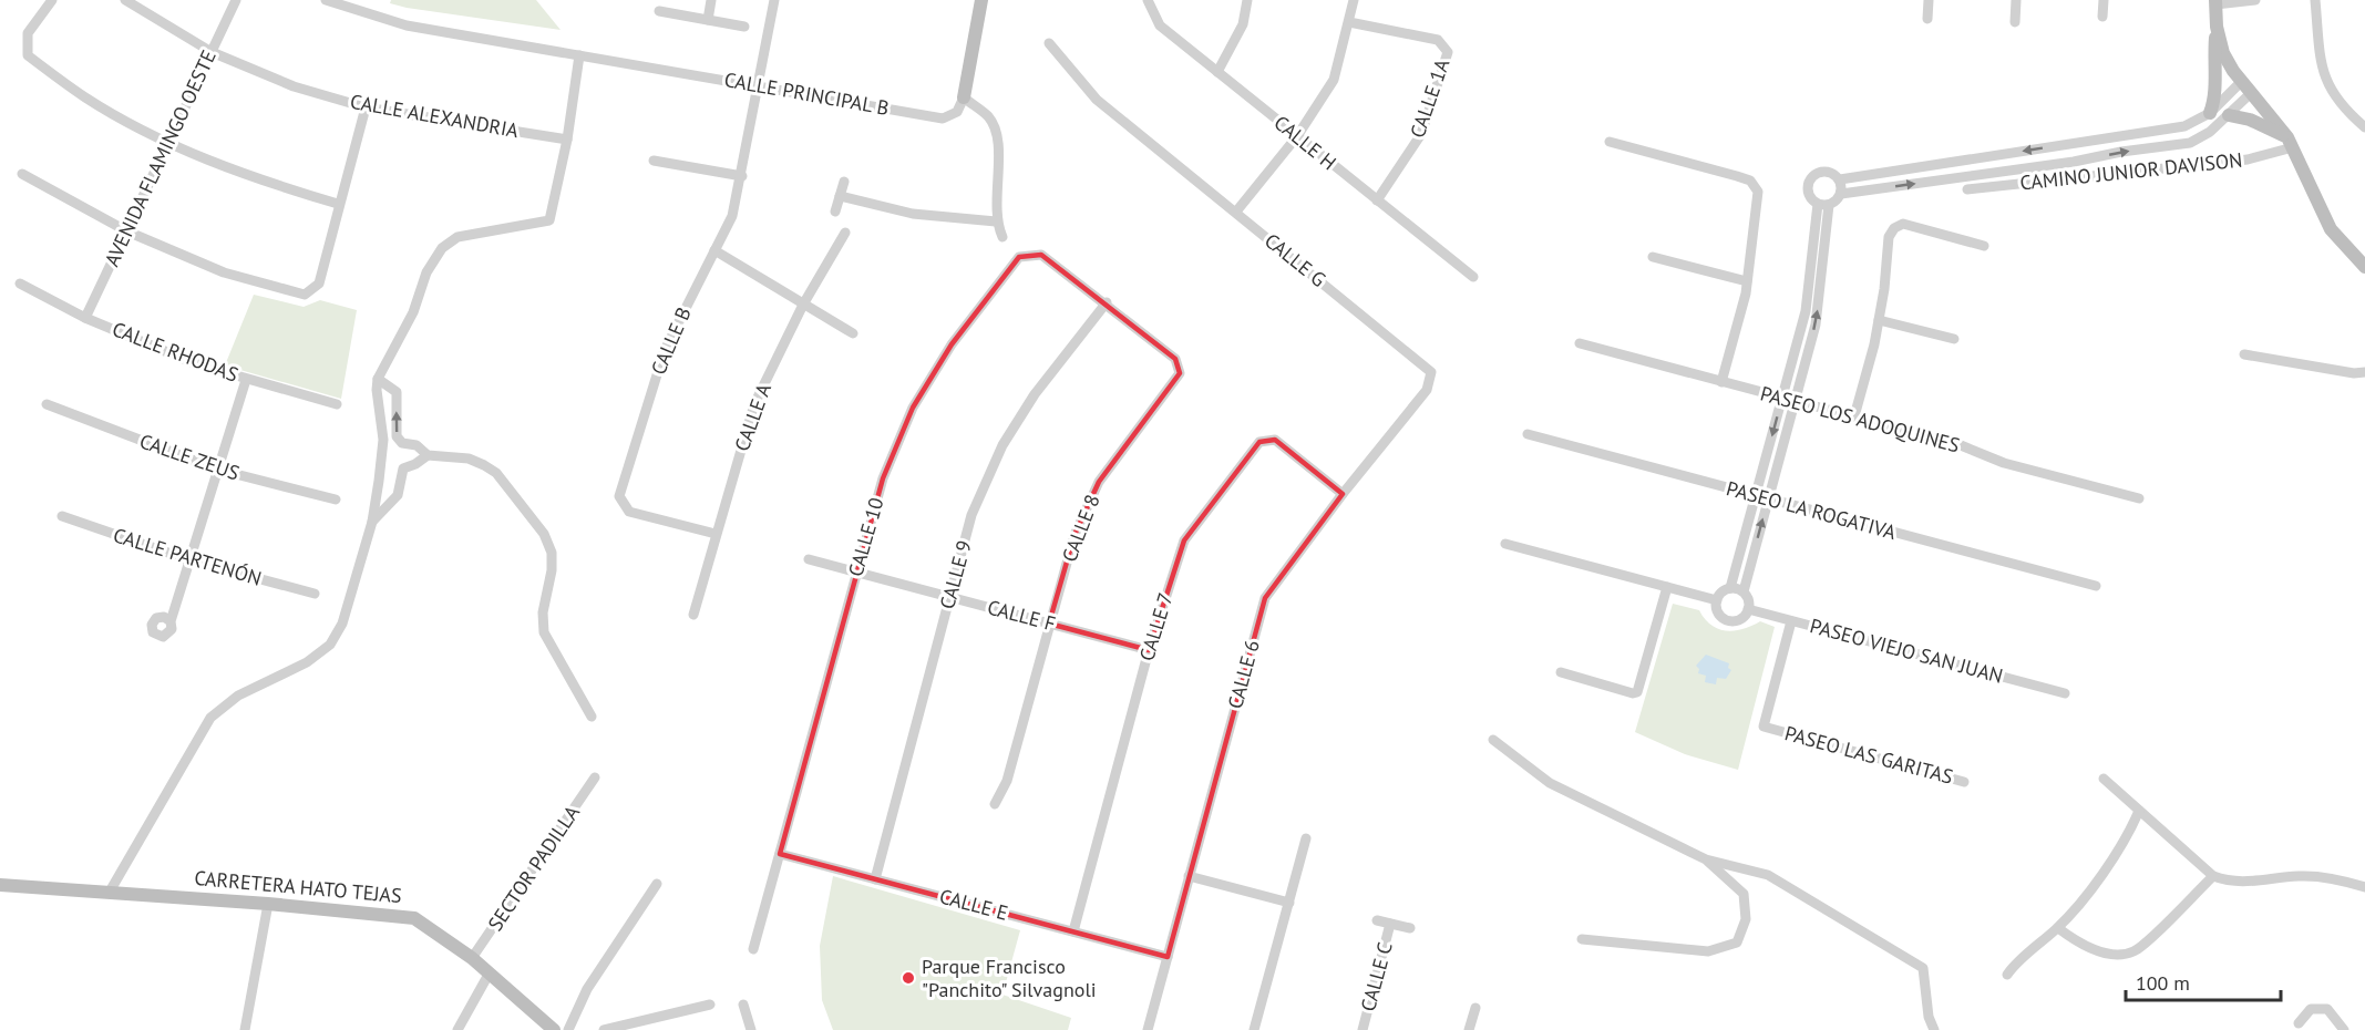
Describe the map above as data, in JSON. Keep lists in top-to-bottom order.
{
  "streets": {
    "street": [
      "CALLE PRINCIPAL B",
      "CALLE 1A",
      "CALLE ALEXANDRIA",
      "CALLE H",
      "AVENIDA FLAMINGO OESTE",
      "CAMINO JUNIOR DAVISON",
      "CALLE G",
      "CALLE B",
      "CALLE RHODAS",
      "CALLE A",
      "PASEO LOS ADOQUINES",
      "CALLE ZEUS",
      "PASEO LA ROGATIVA",
      "CALLE 8",
      "CALLE 10",
      "CALLE PARTENÓN",
      "CALLE 9",
      "CALLE F",
      "CALLE 7",
      "PASEO VIEJO SAN JUAN",
      "CALLE 6",
      "PASEO LAS GARITAS",
      "SECTOR PADILLA",
      "CARRETERA HATO TEJAS",
      "CALLE E",
      "CALLE C"
    ]
  },
  "crossings": [
    ["CALLE PRINCIPAL B", "CALLE B"],
    ["CALLE 1A", "CALLE H"],
    ["CALLE ALEXANDRIA", "AVENIDA FLAMINGO OESTE"],
    ["AVENIDA FLAMINGO OESTE", "CALLE RHODAS"],
    ["CALLE G", "CALLE 7"],
    ["CALLE G", "CALLE 6"],
    ["CALLE B", "CALLE A"],
    ["CALLE 8", "CALLE 10"],
    ["CALLE 8", "CALLE 9"],
    ["CALLE 8", "CALLE F"],
    ["CALLE 10", "CALLE 9"],
    ["CALLE 10", "CALLE F"],
    ["CALLE 10", "CALLE E"],
    ["CALLE 9", "CALLE F"],
    ["CALLE 9", "CALLE E"],
    ["CALLE F", "CALLE 7"],
    ["CALLE 7", "CALLE 6"],
    ["CALLE 7", "CALLE E"],
    ["PASEO VIEJO SAN JUAN", "PASEO LAS GARITAS"],
    ["CALLE 6", "CALLE E"],
    ["SECTOR PADILLA", "CARRETERA HATO TEJAS"]
  ],
  "places": ["Parque Francisco \"Panchito\" Silvagnoli"],
  "scale_bar": "100 m"
}
